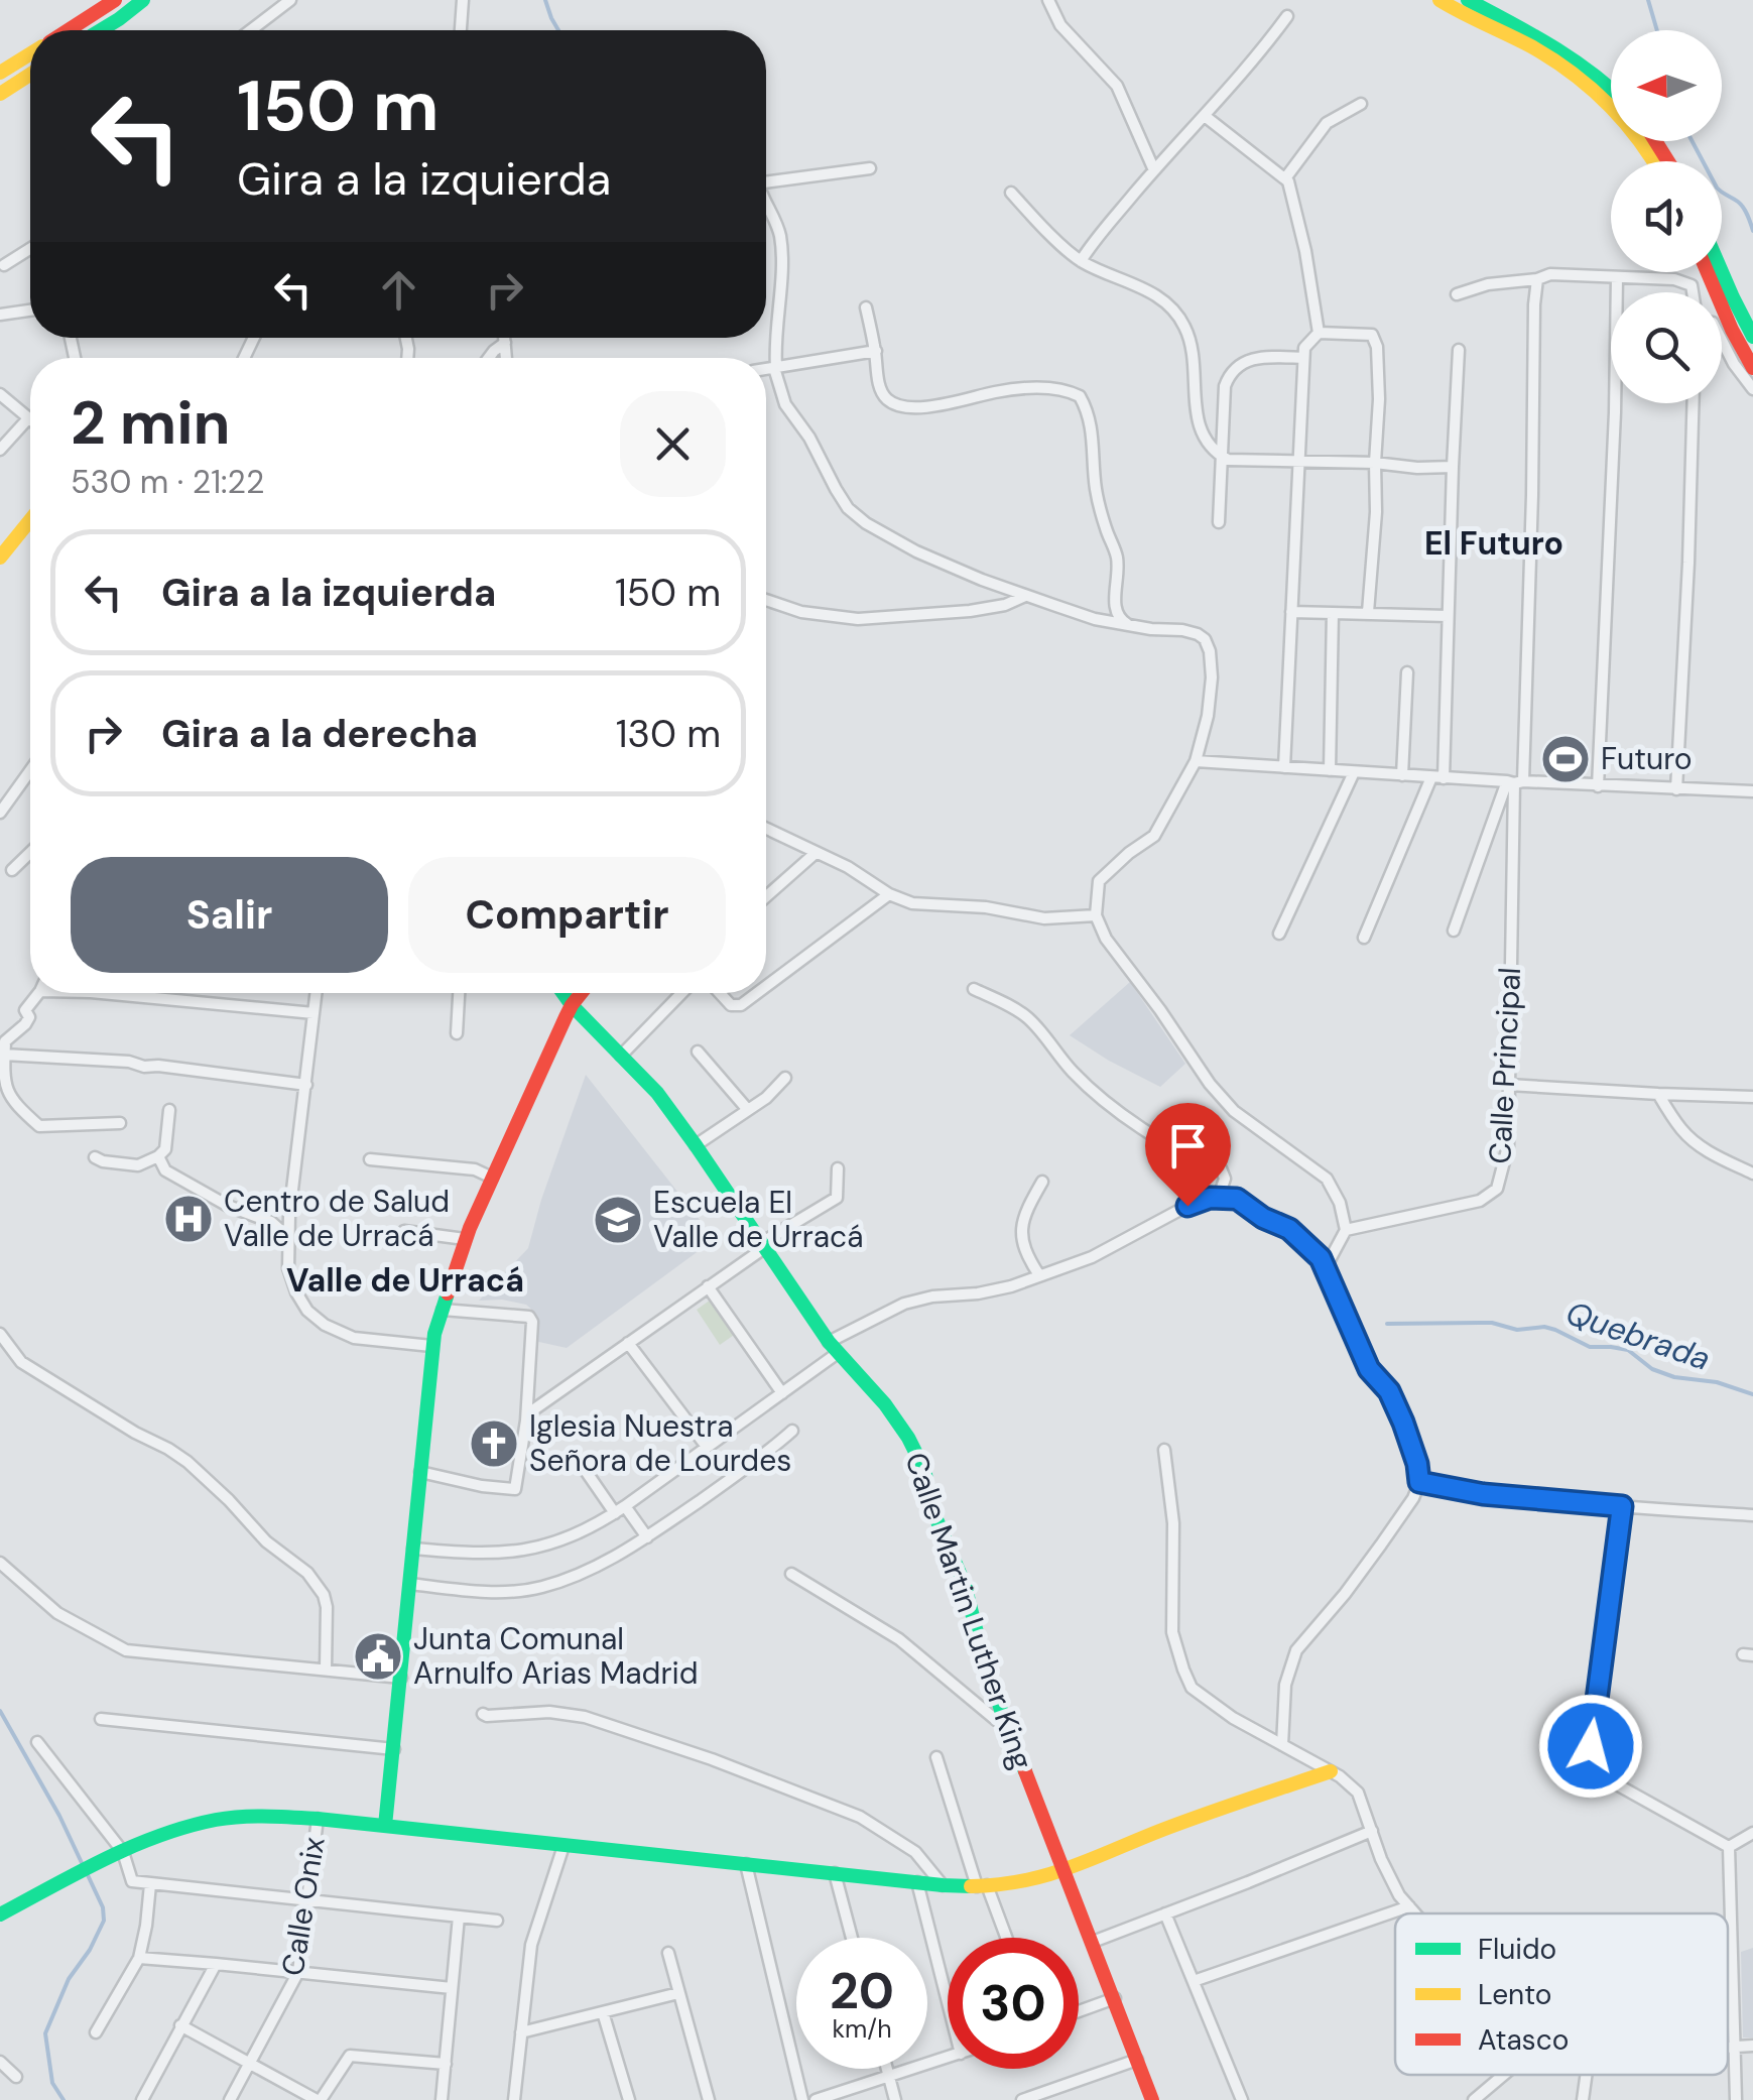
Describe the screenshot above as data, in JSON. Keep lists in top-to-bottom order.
{
  "streets": {
    "street": ["Calle Principal", "Calle Martin Luther King", "Calle Onix"]
  },
  "districts": ["El Futuro", "Valle de Urracá"],
  "water": ["Quebrada"],
  "places": {
    "sports": ["Futuro"],
    "hospital": ["Centro de Salud Valle de Urracá"],
    "school or university": ["Escuela El Valle de Urracá"],
    "church": ["Iglesia Nuestra Señora de Lourdes"],
    "public building": ["Junta Comunal Arnulfo Arias Madrid"]
  },
  "legend": ["Fluido", "Lento", "Atasco"],
  "north": "left",
  "page": {
    "turn": ["150 m", "Gira a la izquierda"],
    "heading": ["2 min", "530 m · 21:22"],
    "list": [
      {
        "name": "Gira a la izquierda",
        "value": "150 m"
      },
      {
        "name": "Gira a la derecha",
        "value": "130 m"
      }
    ],
    "buttons": ["Salir", "Compartir"],
    "speed": "20 km/h",
    "limit": "30"
  }
}
